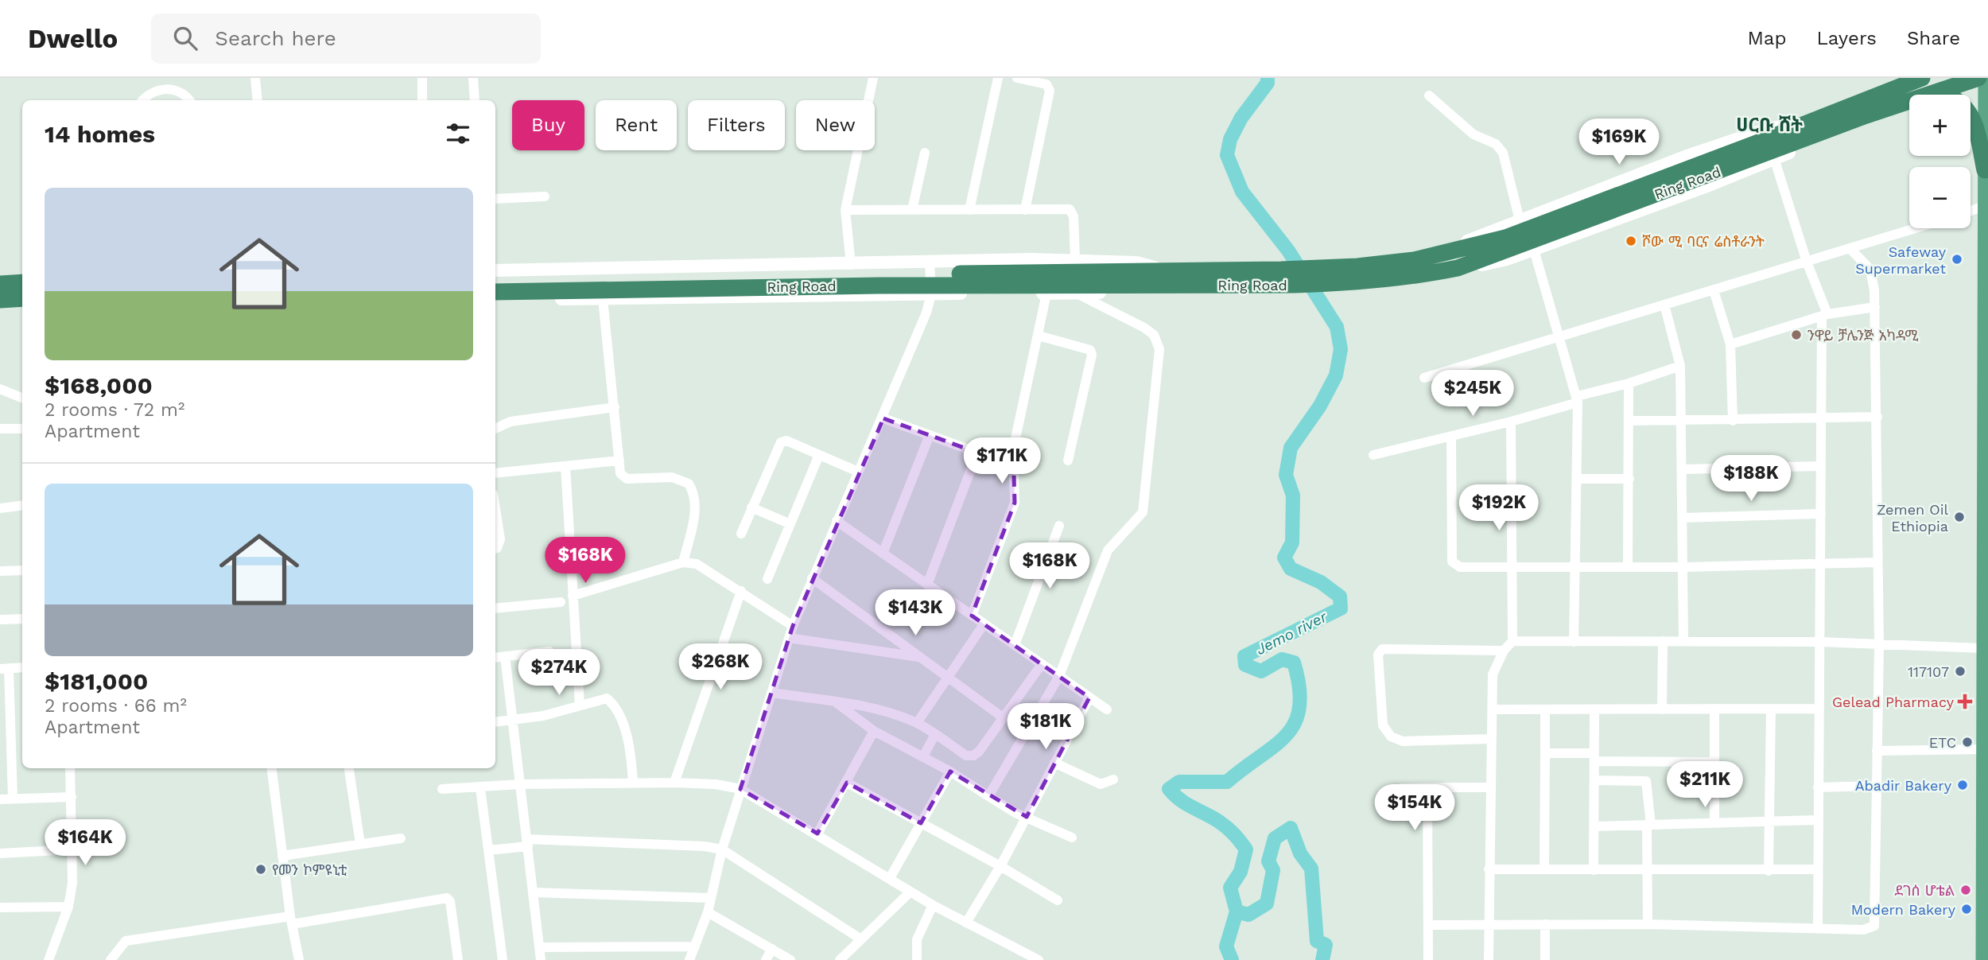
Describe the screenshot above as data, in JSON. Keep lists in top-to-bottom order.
{
  "streets": {
    "highway": ["Ring Road"]
  },
  "districts": ["ሀርቡ ሸት"],
  "water": ["Jemo river"],
  "places": {
    "other": [
      "ሾው ሚ ባርና ሬስቶራንት",
      "Safeway Supermarket",
      "ንዋይ ቻሌንጅ አካዳሚ",
      "Zemen Oil Ethiopia",
      "117107",
      "ETC",
      "Abadir Bakery",
      "የመን ኮምዩኒቲ",
      "ደገሰ ሆቴል",
      "Modern Bakery"
    ],
    "health": ["Gelead Pharmacy"]
  },
  "page": {
    "header": "Dwello",
    "search": "Search here",
    "nav": ["Map", "Layers", "Share"],
    "map_buttons": ["+", "−"],
    "chip": [
      "Buy",
      "Rent",
      "Filters",
      "New"
    ],
    "heading": "14 homes",
    "price": [
      "$169K",
      "$245K",
      "$171K",
      "$188K",
      "$192K",
      "$168K",
      "$168K",
      "$143K",
      "$268K",
      "$274K",
      "$181K",
      "$211K",
      "$154K",
      "$164K"
    ],
    "list": [
      {
        "name": "$168,000",
        "note": "2 rooms · 72 m² · Apartment"
      },
      {
        "name": "$181,000",
        "note": "2 rooms · 66 m² · Apartment"
      }
    ]
  }
}
